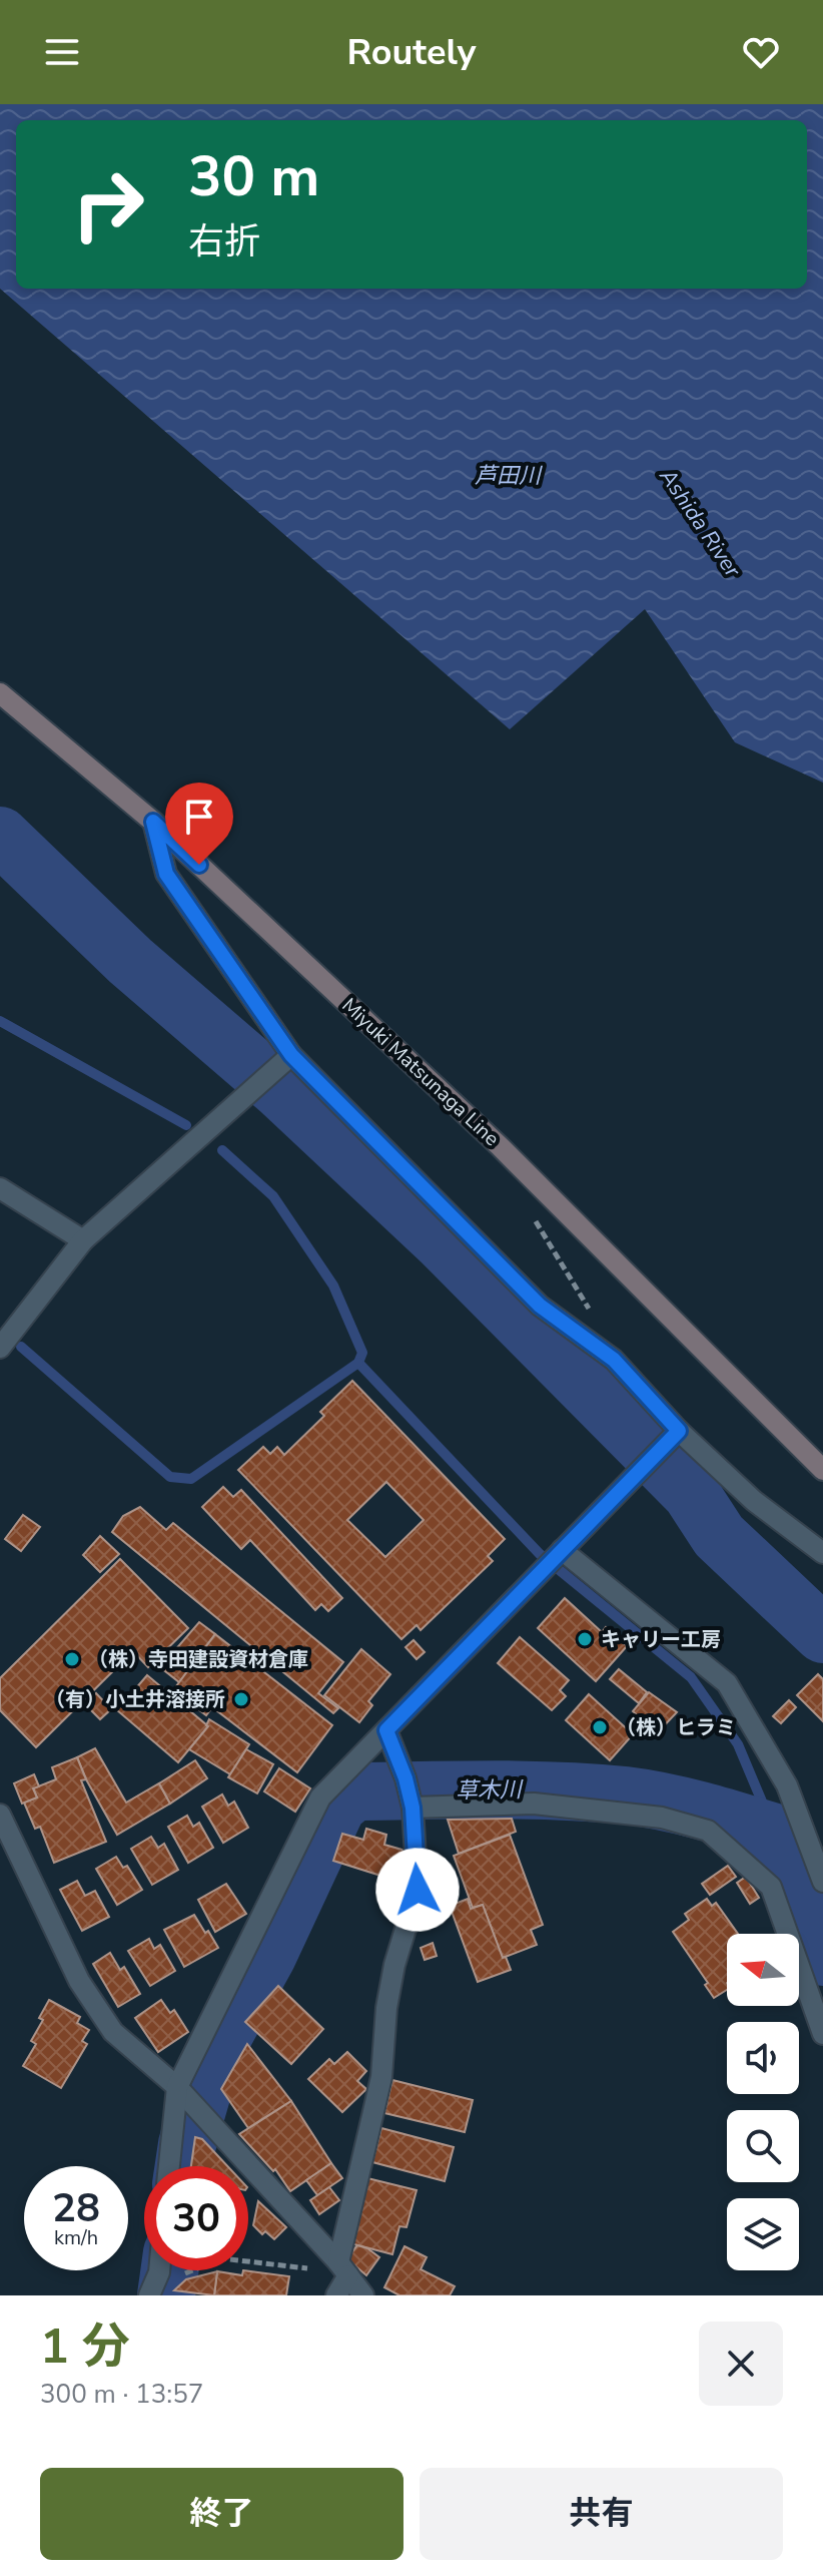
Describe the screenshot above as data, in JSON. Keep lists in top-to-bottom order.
{
  "streets": {
    "main road": ["Miyuki Matsunaga Line"]
  },
  "water": ["芦田川", "Ashida River", "草木川"],
  "places": [
    "キャリー工房",
    "（株）寺田建設資材倉庫",
    "（有）小土井溶接所",
    "（株）ヒラミ"
  ],
  "north": "left",
  "page": {
    "header": "Routely",
    "turn": ["30 m", "右折"],
    "speed": "28 km/h",
    "limit": "30",
    "heading": ["1 分", "300 m · 13:57"],
    "buttons": ["終了", "共有"]
  }
}
